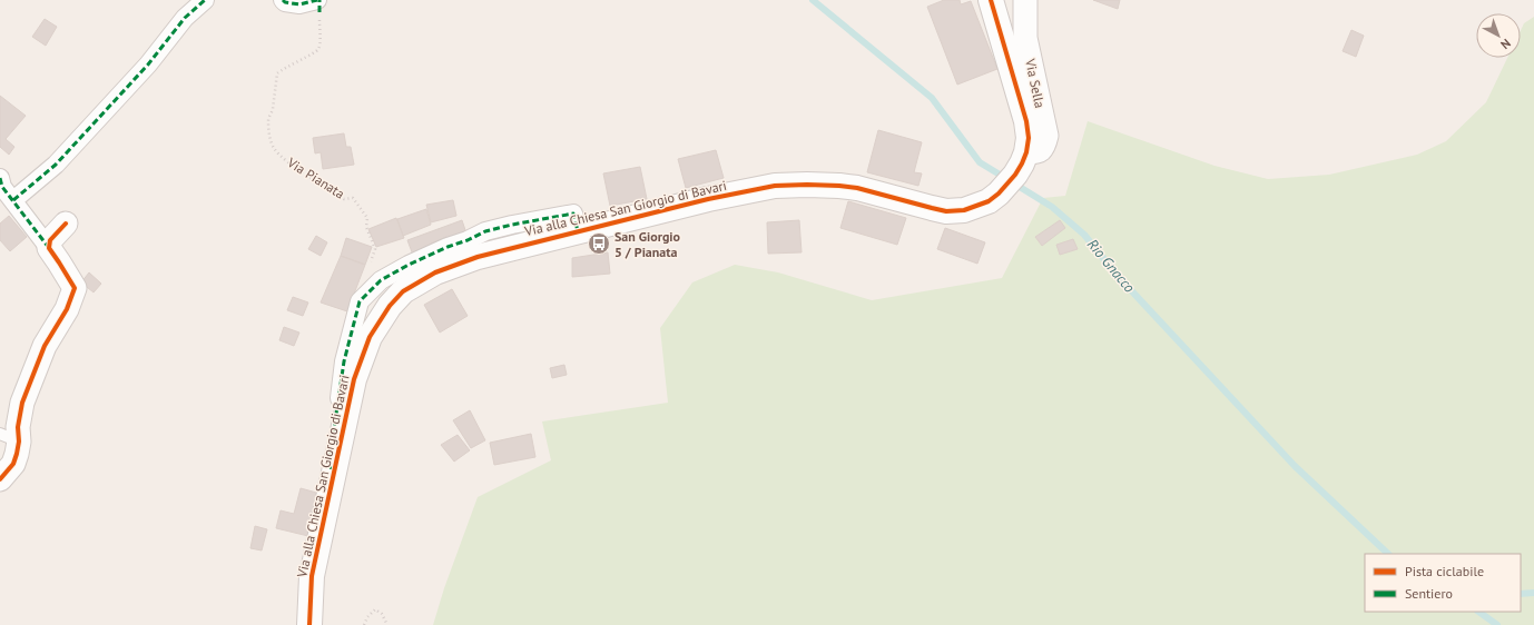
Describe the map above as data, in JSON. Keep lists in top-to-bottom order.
{
  "streets": {
    "street": ["Via Sella", "Via alla Chiesa San Giorgio di Bavari"],
    "path": ["Via Pianata"]
  },
  "crossings": [
    ["Via Sella", "Via alla Chiesa San Giorgio di Bavari"]
  ],
  "water": ["Rio Gnacco"],
  "places": {
    "bus stop": ["San Giorgio 5 / Pianata"]
  },
  "legend": ["Pista ciclabile", "Sentiero"],
  "north": "bottom right"
}
